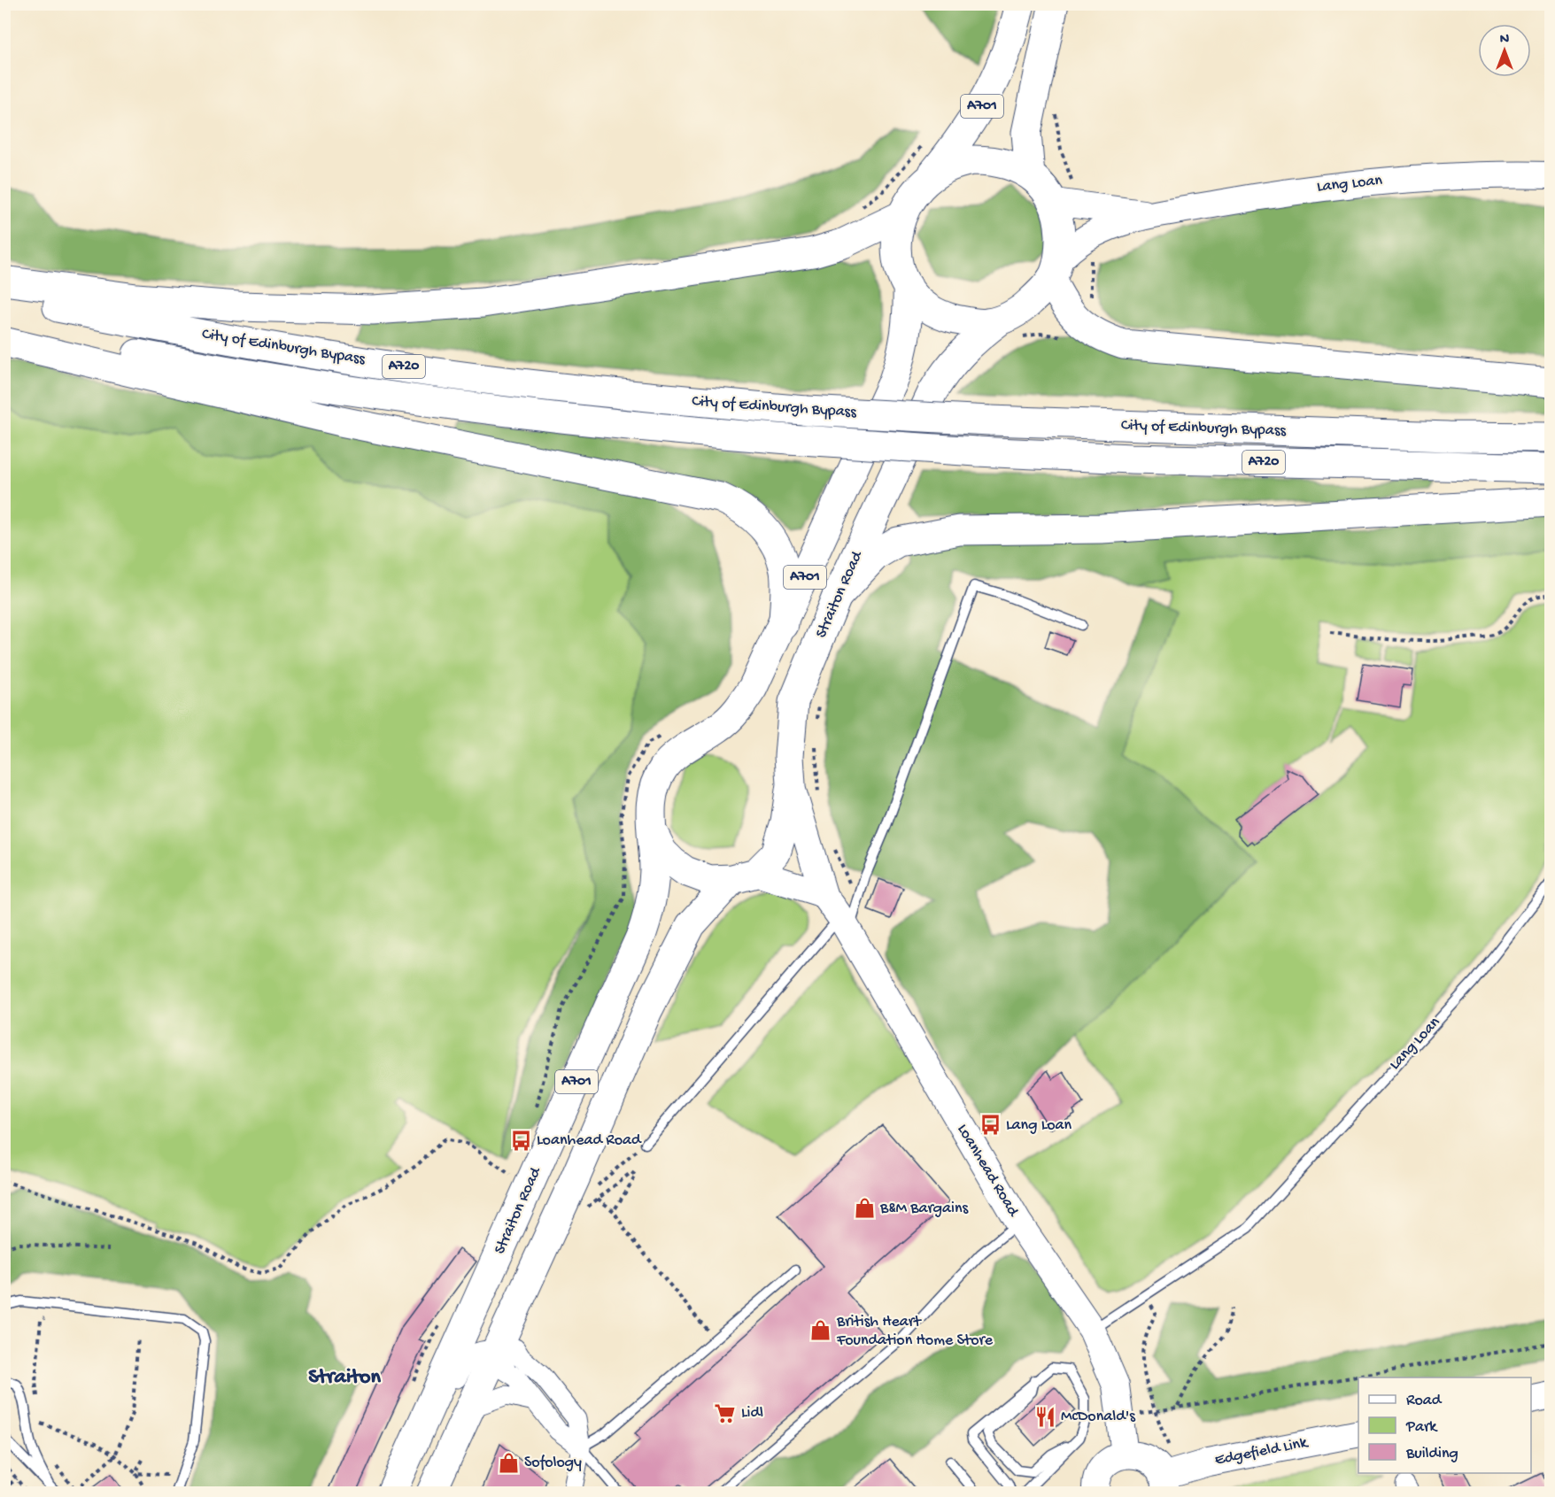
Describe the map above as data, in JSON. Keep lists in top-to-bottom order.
{
  "streets": {
    "main road": [
      "A701",
      "Lang Loan",
      "City of Edinburgh Bypass",
      "A720",
      "Straiton Road",
      "Loanhead Road",
      "Edgefield Link"
    ]
  },
  "crossings": [
    ["A701", "Lang Loan"],
    ["A701", "Straiton Road"],
    ["Lang Loan", "Straiton Road"],
    ["Lang Loan", "Loanhead Road"],
    ["Straiton Road", "Loanhead Road"]
  ],
  "districts": ["Straiton"],
  "places": {
    "bus stop": ["Lang Loan", "Loanhead Road"],
    "shop": ["B&M Bargains", "British Heart Foundation Home Store", "Sofology"],
    "supermarket": ["Lidl"],
    "restaurant": ["McDonald's"]
  },
  "legend": ["Road", "Park", "Building"],
  "north": "top"
}
